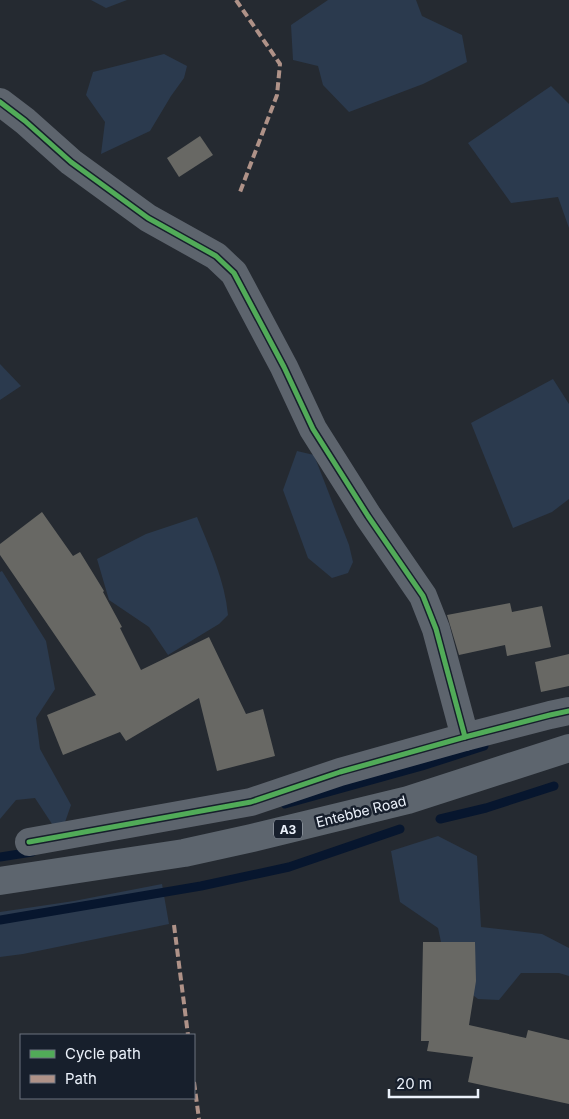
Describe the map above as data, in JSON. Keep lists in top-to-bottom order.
{
  "streets": {
    "main road": ["Entebbe Road", "A3"]
  },
  "legend": ["Cycle path", "Path"],
  "scale_bar": "20 m"
}
